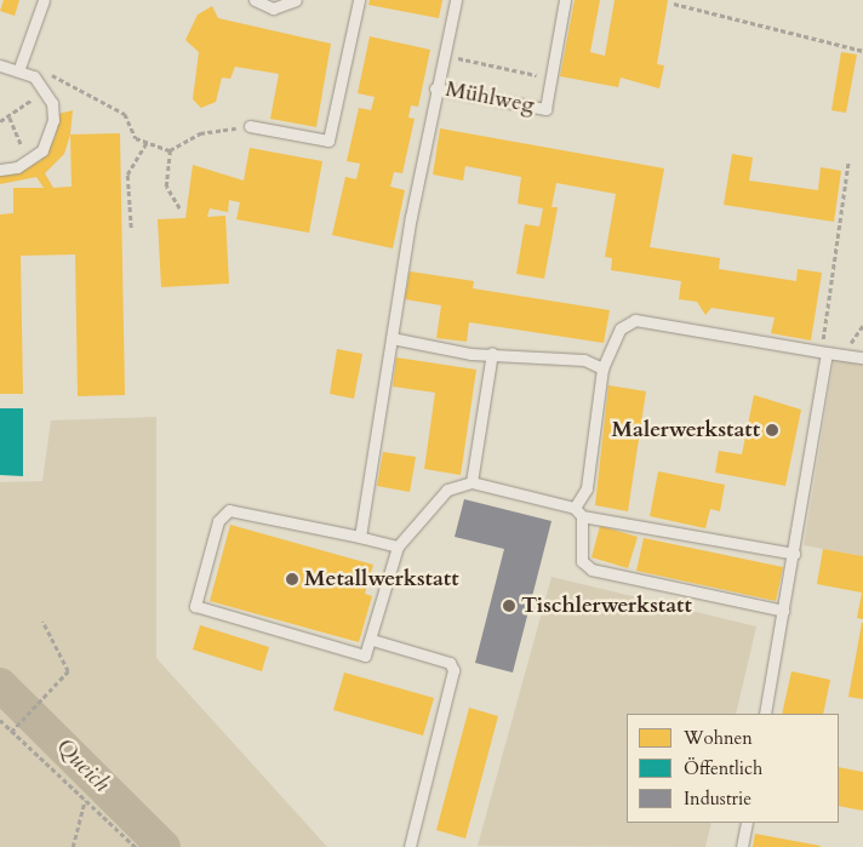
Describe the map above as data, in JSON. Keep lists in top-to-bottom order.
{
  "streets": {
    "lane": ["Mühlweg"]
  },
  "water": ["Queich"],
  "places": ["Malerwerkstatt", "Metallwerkstatt", "Tischlerwerkstatt"],
  "legend": ["Wohnen", "Öffentlich", "Industrie"]
}
